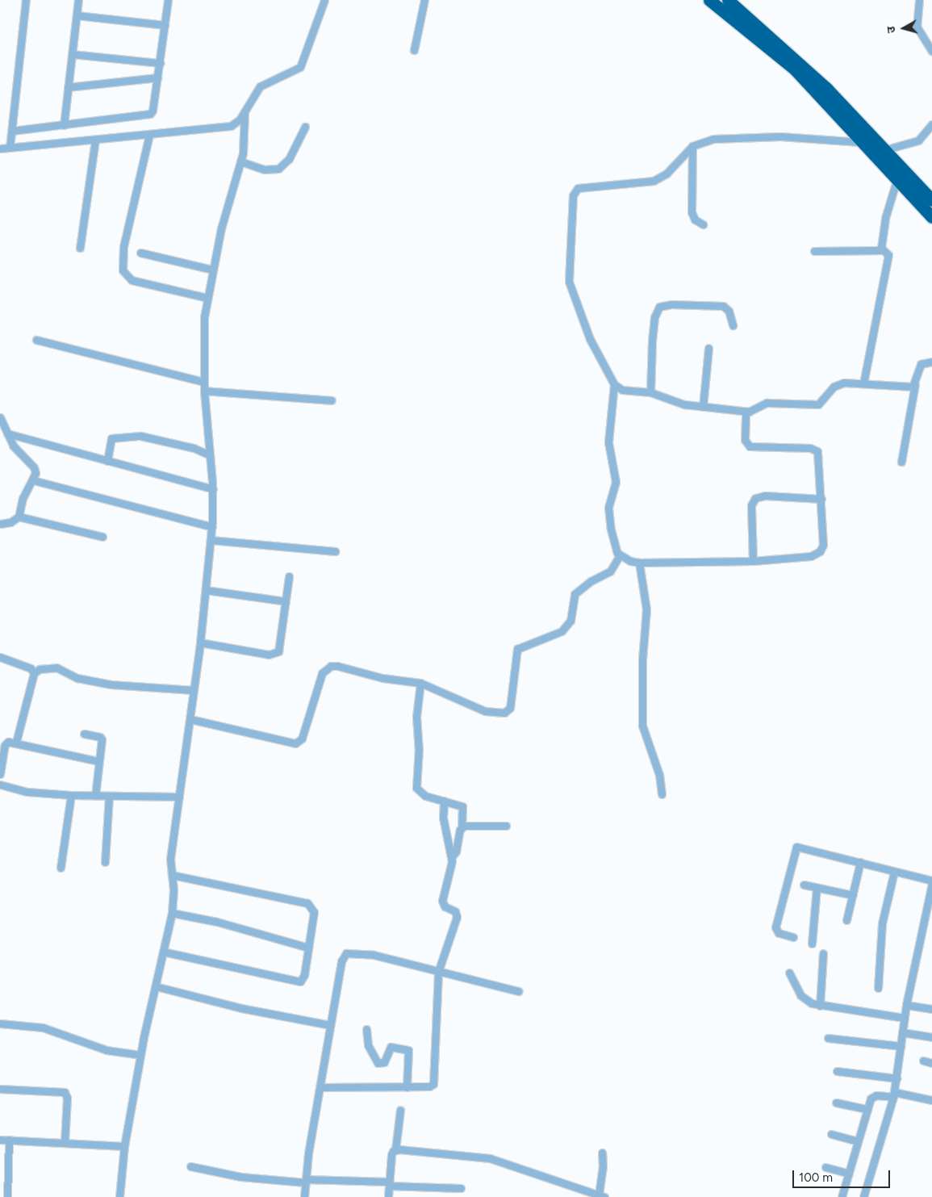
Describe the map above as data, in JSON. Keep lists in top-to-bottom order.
{
  "scale_bar": "100 m",
  "north": "left"
}
